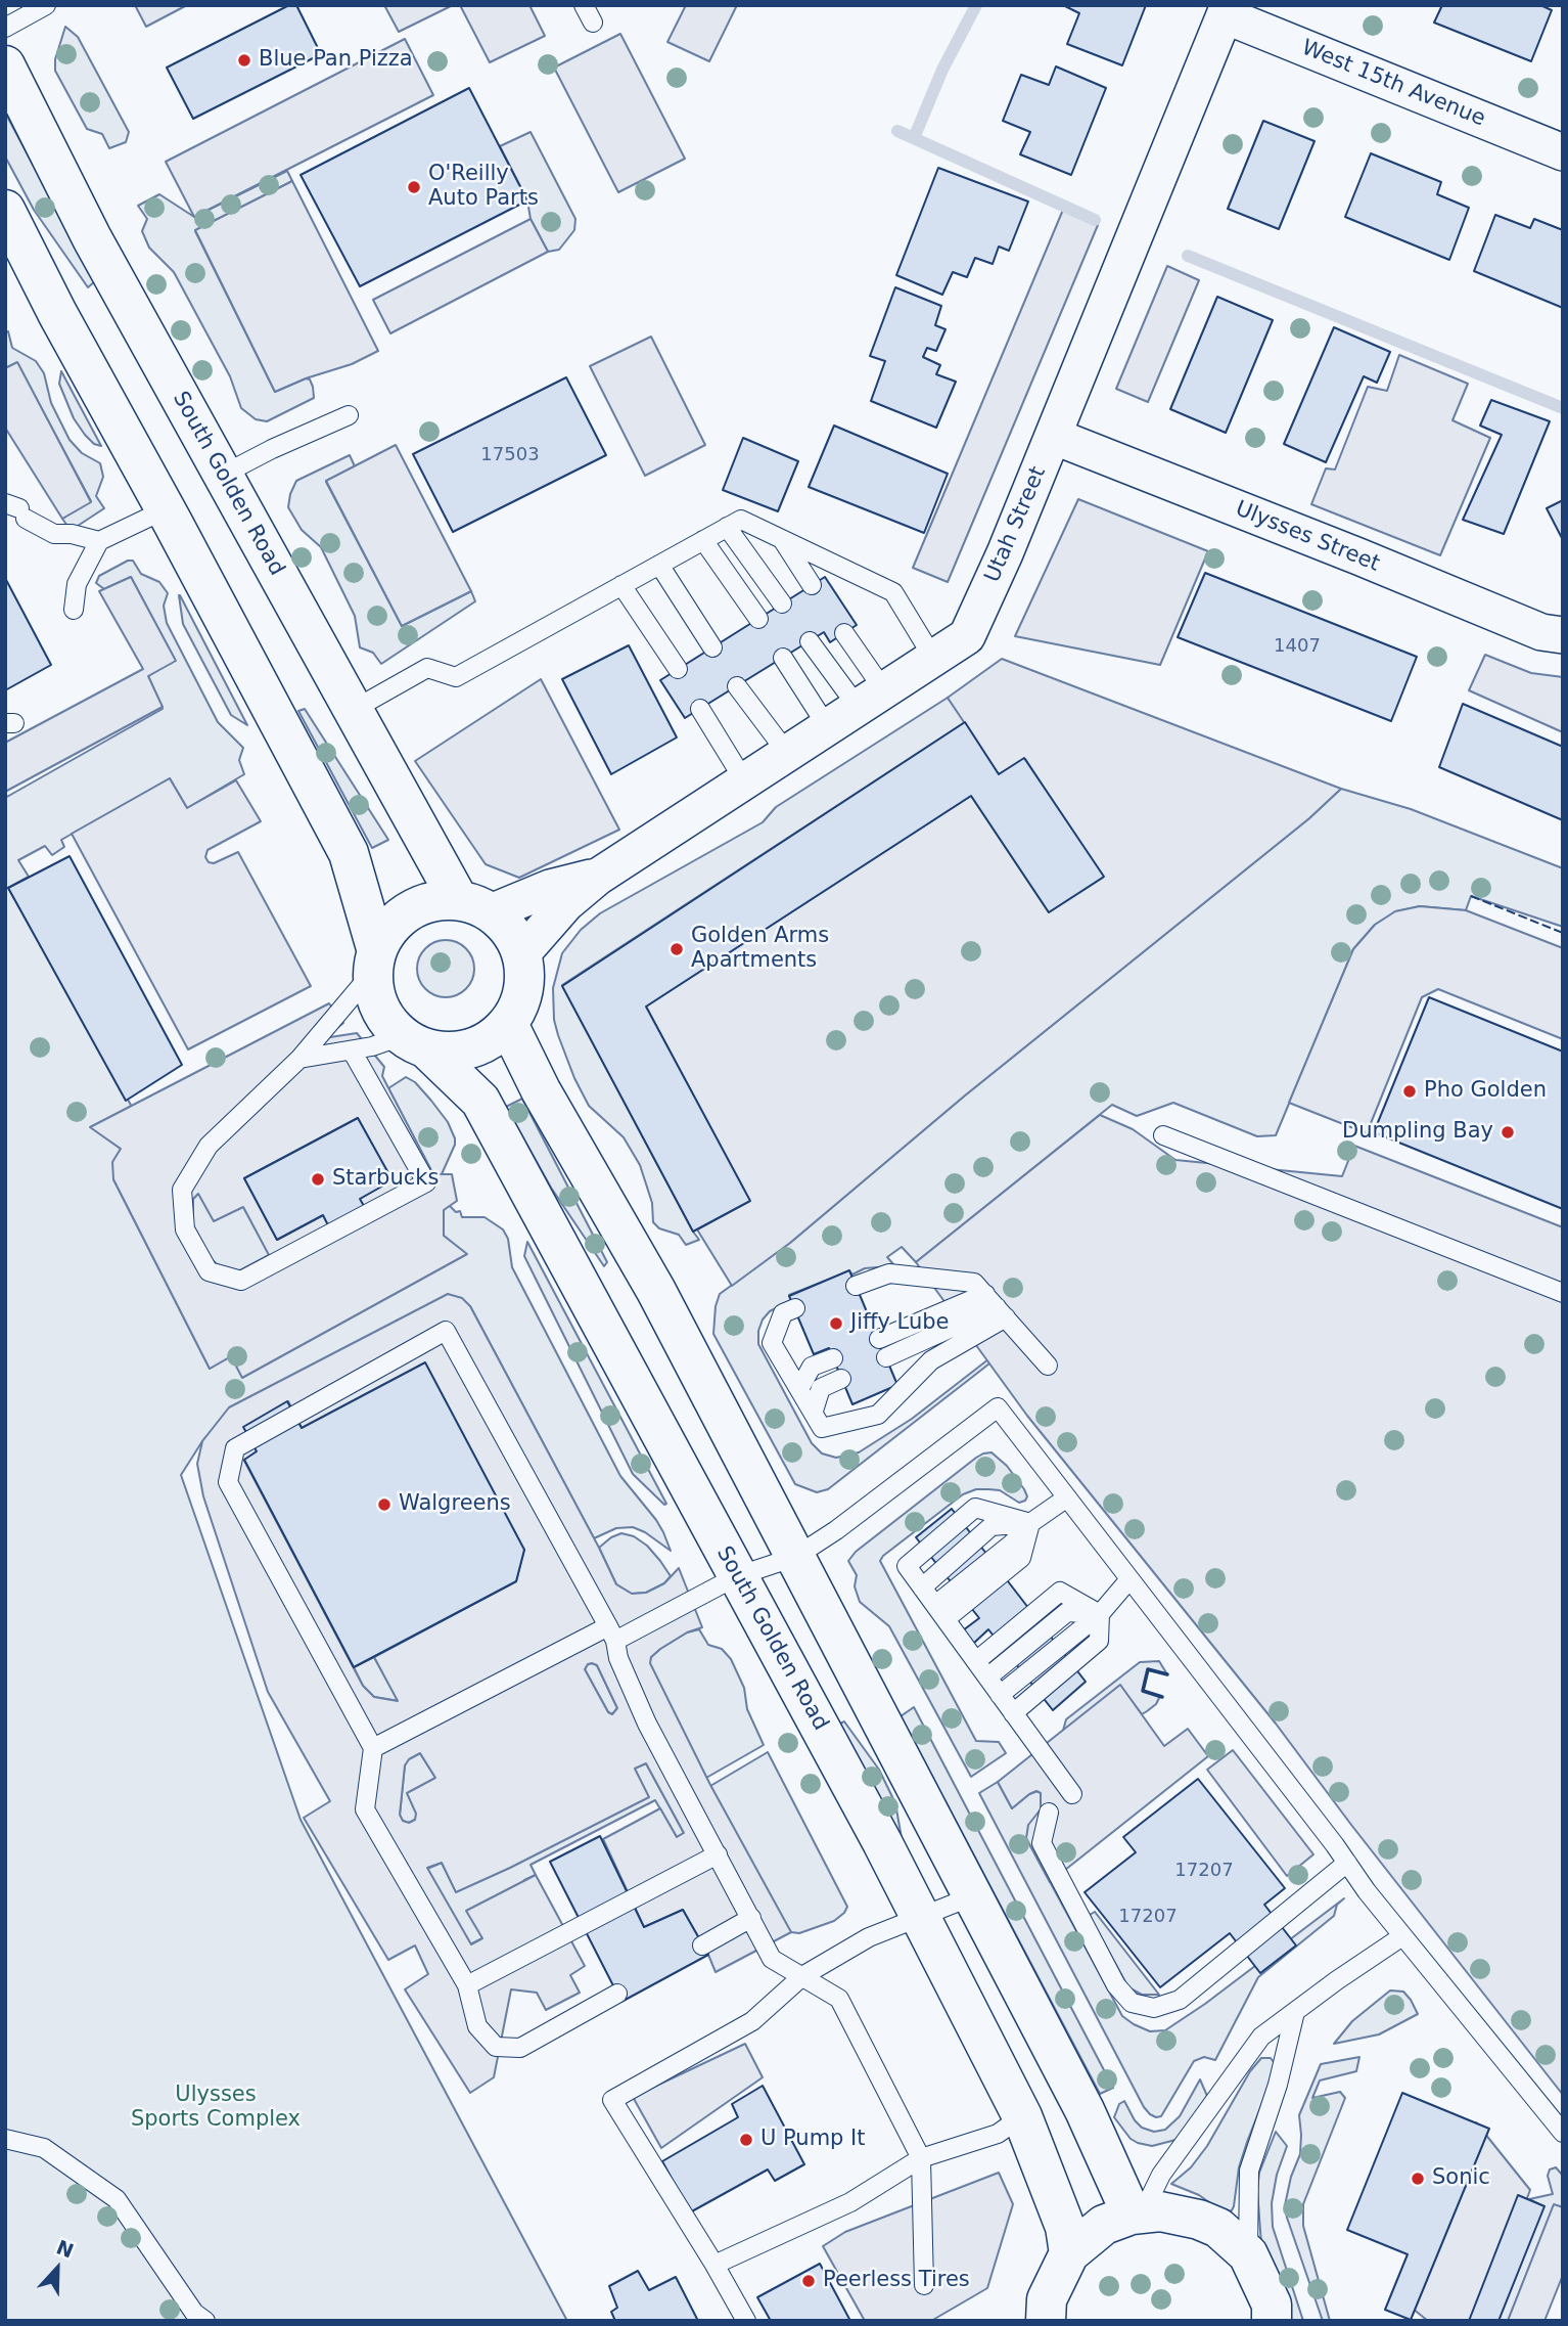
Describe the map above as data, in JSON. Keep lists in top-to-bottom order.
{
  "streets": {
    "main road": ["South Golden Road"],
    "street": ["West 15th Avenue", "Utah Street", "Ulysses Street"]
  },
  "crossings": [
    ["West 15th Avenue", "Utah Street"],
    ["South Golden Road", "Utah Street"],
    ["Utah Street", "Ulysses Street"]
  ],
  "parks": ["Ulysses Sports Complex"],
  "places": [
    "Blue Pan Pizza",
    "O'Reilly Auto Parts",
    "Golden Arms Apartments",
    "Pho Golden",
    "Dumpling Bay",
    "Starbucks",
    "Jiffy Lube",
    "Walgreens",
    "U Pump It",
    "Sonic",
    "Peerless Tires"
  ],
  "house_numbers": [
    "17503",
    "1407",
    "17207",
    "17207"
  ],
  "north": "top"
}
